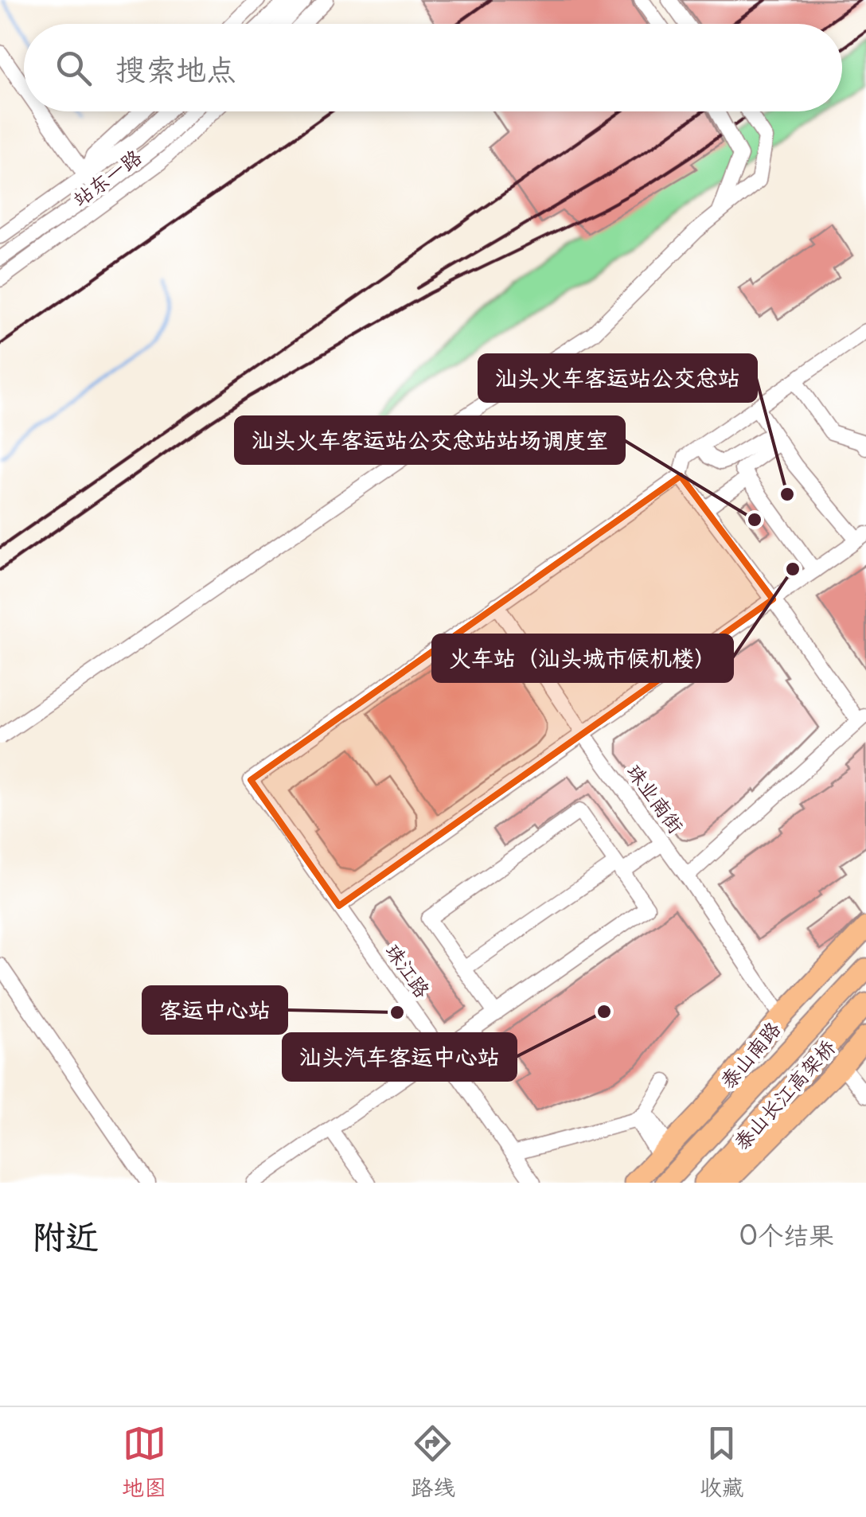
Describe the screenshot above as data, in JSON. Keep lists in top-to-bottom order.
{
  "streets": {
    "highway": ["泰山南路", "泰山长江高架桥"],
    "street": ["站东一路", "珠业南街", "珠江路"]
  },
  "crossings": [
    ["珠业南街", "珠江路"],
    ["珠业南街", "泰山南路"]
  ],
  "places": [
    "汕头火车客运站公交总站",
    "汕头火车客运站公交总站站场调度室",
    "火车站（汕头城市候机楼）",
    "汕头汽车客运中心站",
    "客运中心站"
  ],
  "page": {
    "search": "搜索地点",
    "heading": ["附近", "0个结果"],
    "nav": ["地图", "路线", "收藏"]
  }
}
